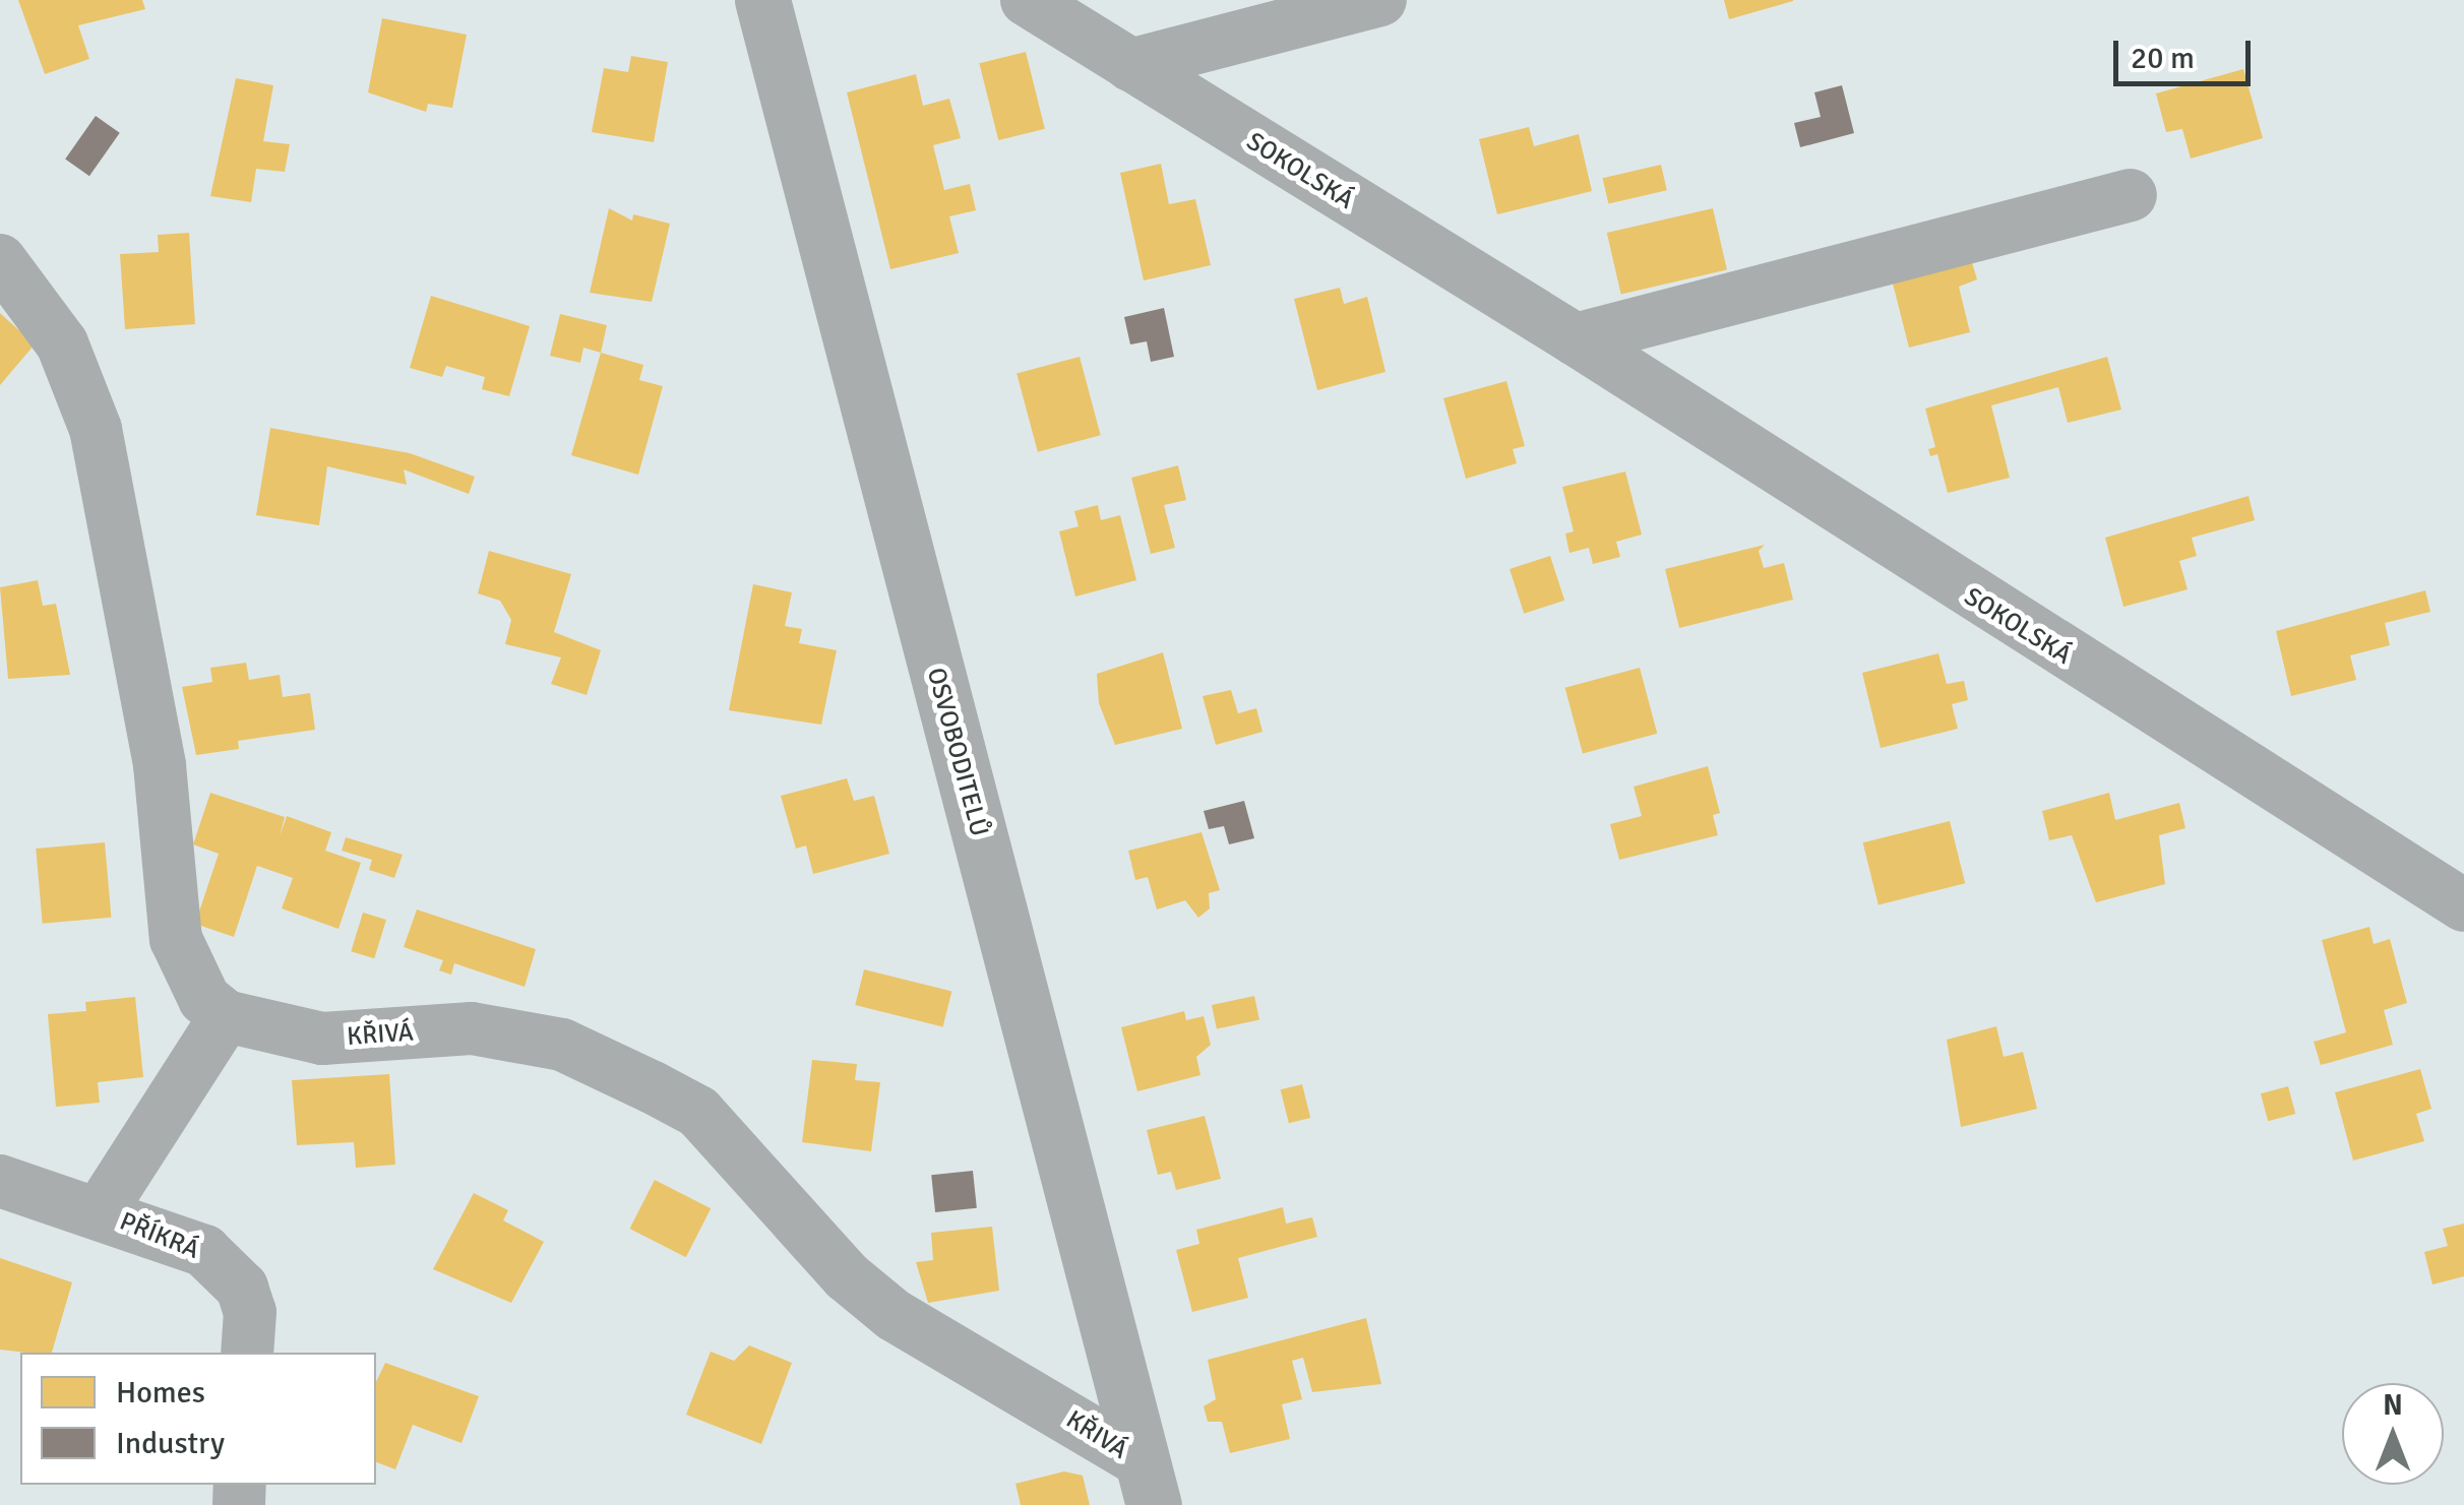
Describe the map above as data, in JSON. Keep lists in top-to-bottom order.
{
  "streets": {
    "street": [
      "SOKOLSKÁ",
      "OSVOBODITELŮ",
      "KŘIVÁ",
      "PŘÍKRÁ"
    ]
  },
  "crossings": [
    ["OSVOBODITELŮ", "KŘIVÁ"]
  ],
  "legend": ["Homes", "Industry"],
  "scale_bar": "20 m",
  "north": "top"
}
